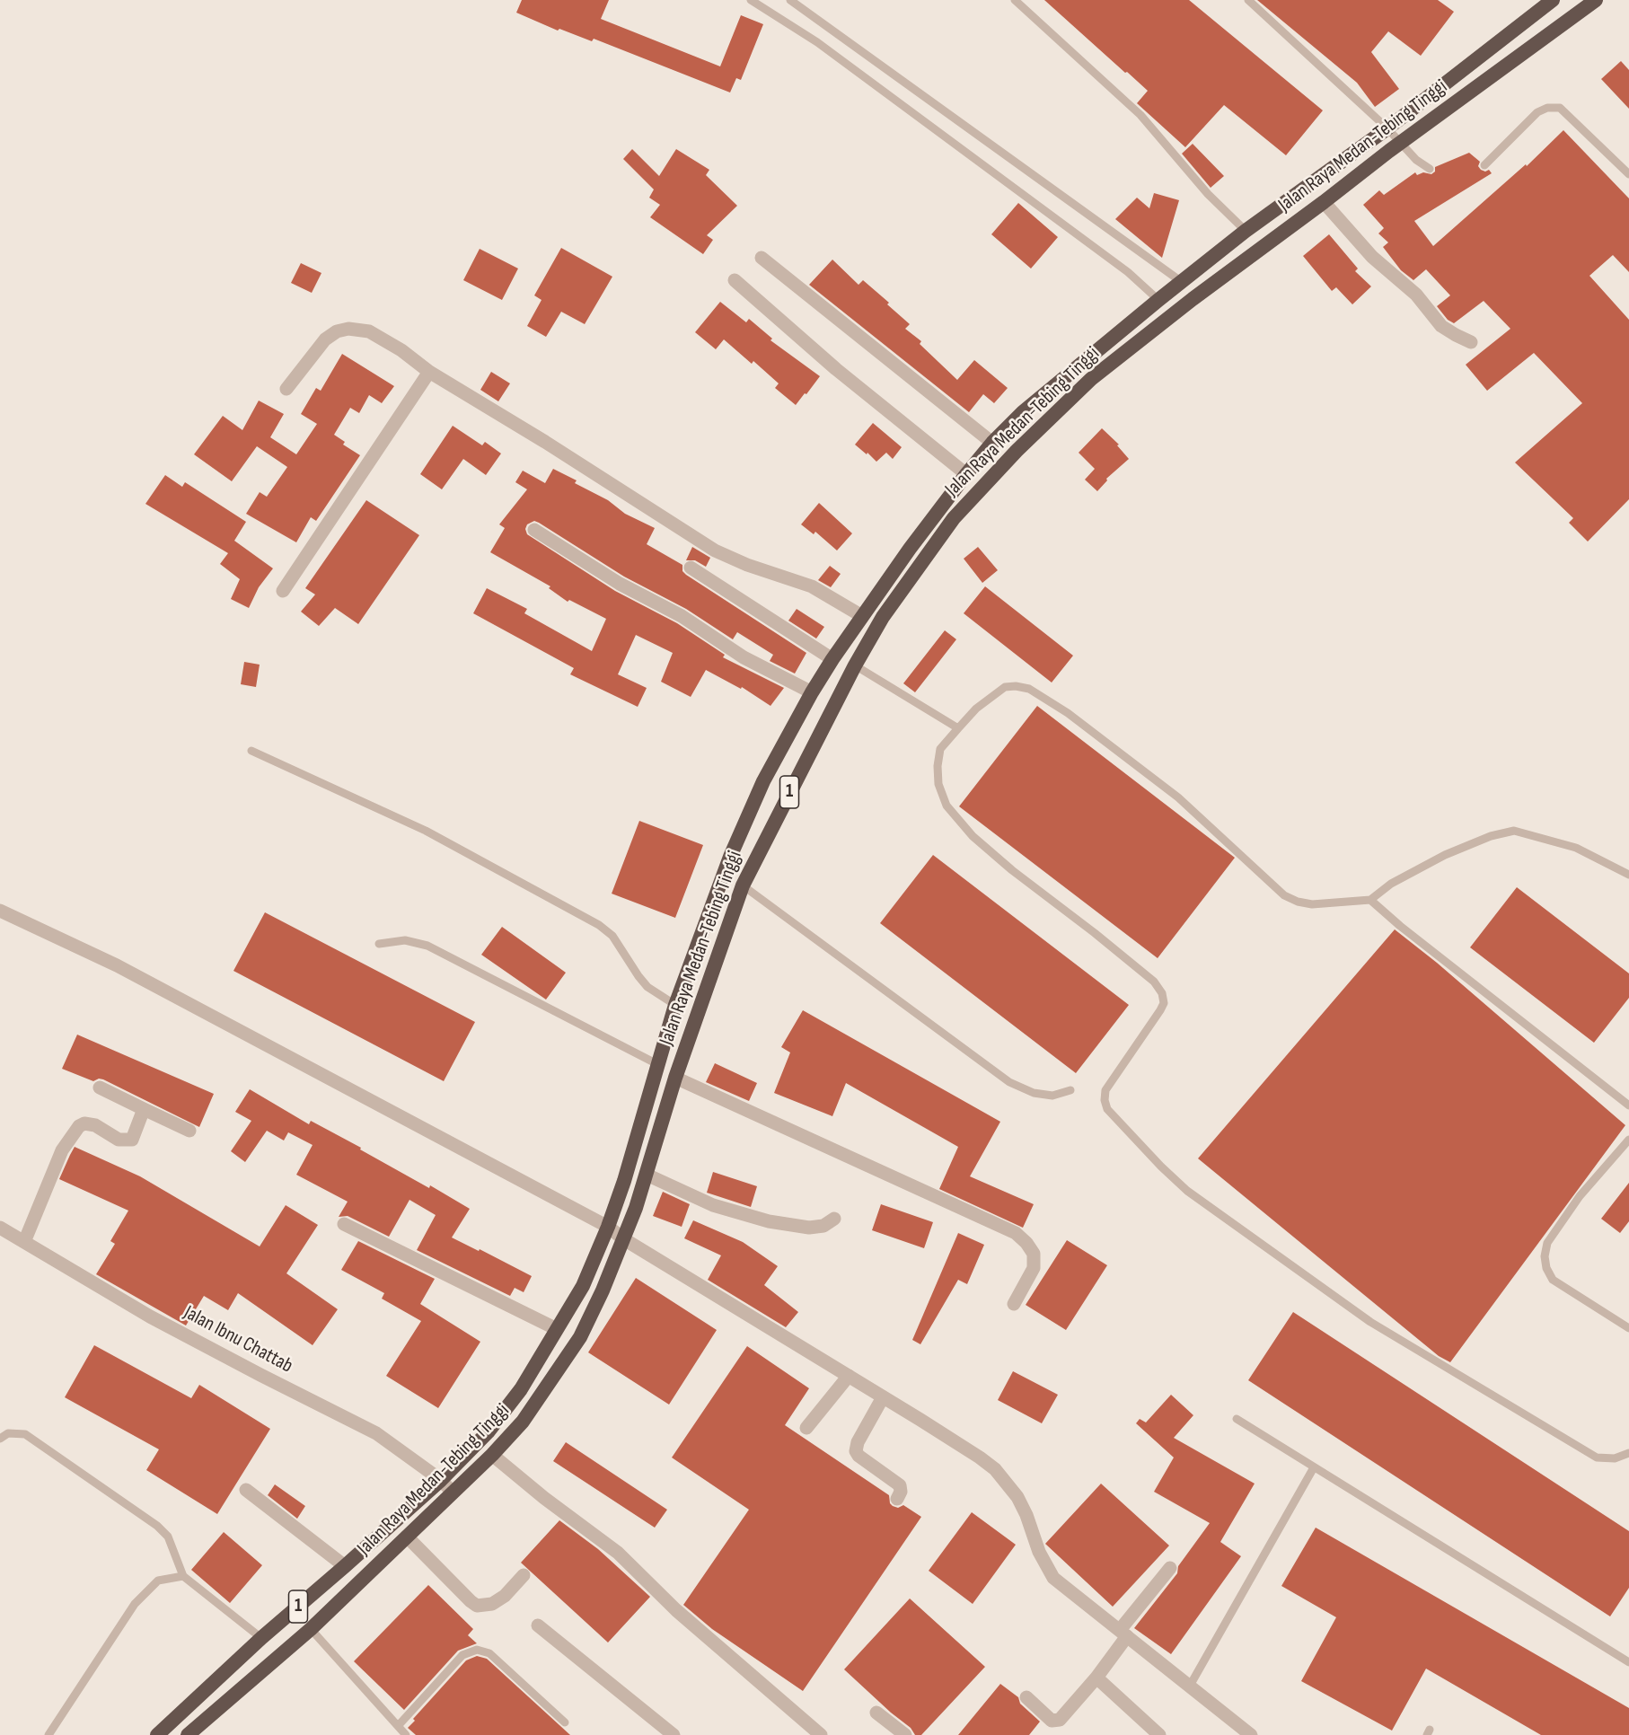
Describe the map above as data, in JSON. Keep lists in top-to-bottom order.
{
  "streets": {
    "highway": ["Jalan Raya Medan-Tebing Tinggi", "1"],
    "street": ["Jalan Ibnu Chattab"]
  },
  "crossings": [
    ["Jalan Raya Medan-Tebing Tinggi", "Jalan Ibnu Chattab"]
  ]
}
